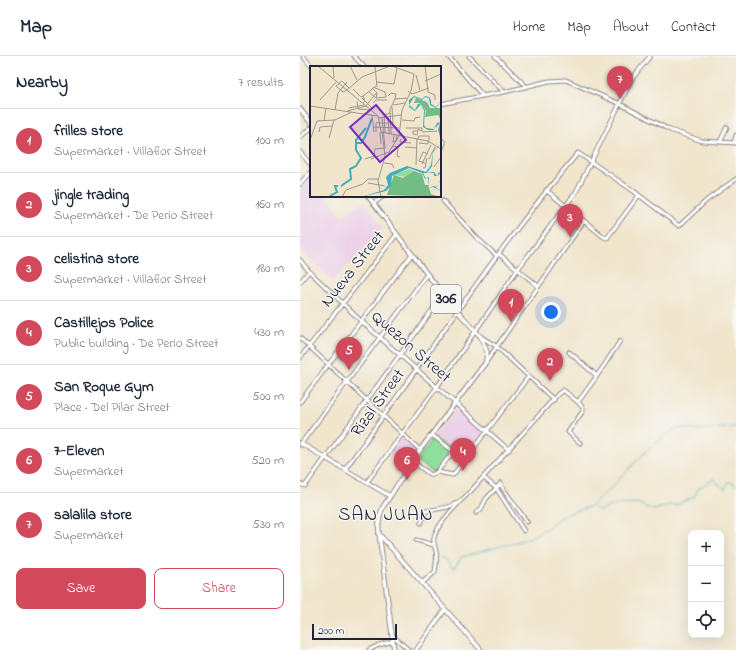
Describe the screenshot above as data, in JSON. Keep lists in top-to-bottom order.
{
  "streets": {
    "main road": ["306"],
    "street": ["Nueva Street", "Quezon Street", "Rizal Street"]
  },
  "crossings": [
    ["Nueva Street", "306"],
    ["Nueva Street", "Quezon Street"],
    ["306", "Rizal Street"],
    ["Quezon Street", "Rizal Street"]
  ],
  "districts": ["SAN JUAN"],
  "scale_bar": "200 m",
  "page": {
    "header": "Map",
    "nav": [
      "Home",
      "Map",
      "About",
      "Contact"
    ],
    "heading": ["Nearby", "7 results"],
    "pins": [
      "7",
      "3",
      "1",
      "5",
      "2",
      "4",
      "6"
    ],
    "list": [
      {
        "mark": "1",
        "name": "frilles store",
        "note": "Supermarket · Villaflor Street",
        "value": "100 m"
      },
      {
        "mark": "2",
        "name": "jingle trading",
        "note": "Supermarket · De Perio Street",
        "value": "160 m"
      },
      {
        "mark": "3",
        "name": "celistina store",
        "note": "Supermarket · Villaflor Street",
        "value": "180 m"
      },
      {
        "mark": "4",
        "name": "Castillejos Police",
        "note": "Public building · De Perio Street",
        "value": "430 m"
      },
      {
        "mark": "5",
        "name": "San Roque Gym",
        "note": "Place · Del Pilar Street",
        "value": "500 m"
      },
      {
        "mark": "6",
        "name": "7-Eleven",
        "note": "Supermarket",
        "value": "520 m"
      },
      {
        "mark": "7",
        "name": "salalila store",
        "note": "Supermarket",
        "value": "530 m"
      }
    ],
    "map_buttons": ["+", "−"],
    "buttons": ["Save", "Share"],
    "scale": "200 m"
  }
}
